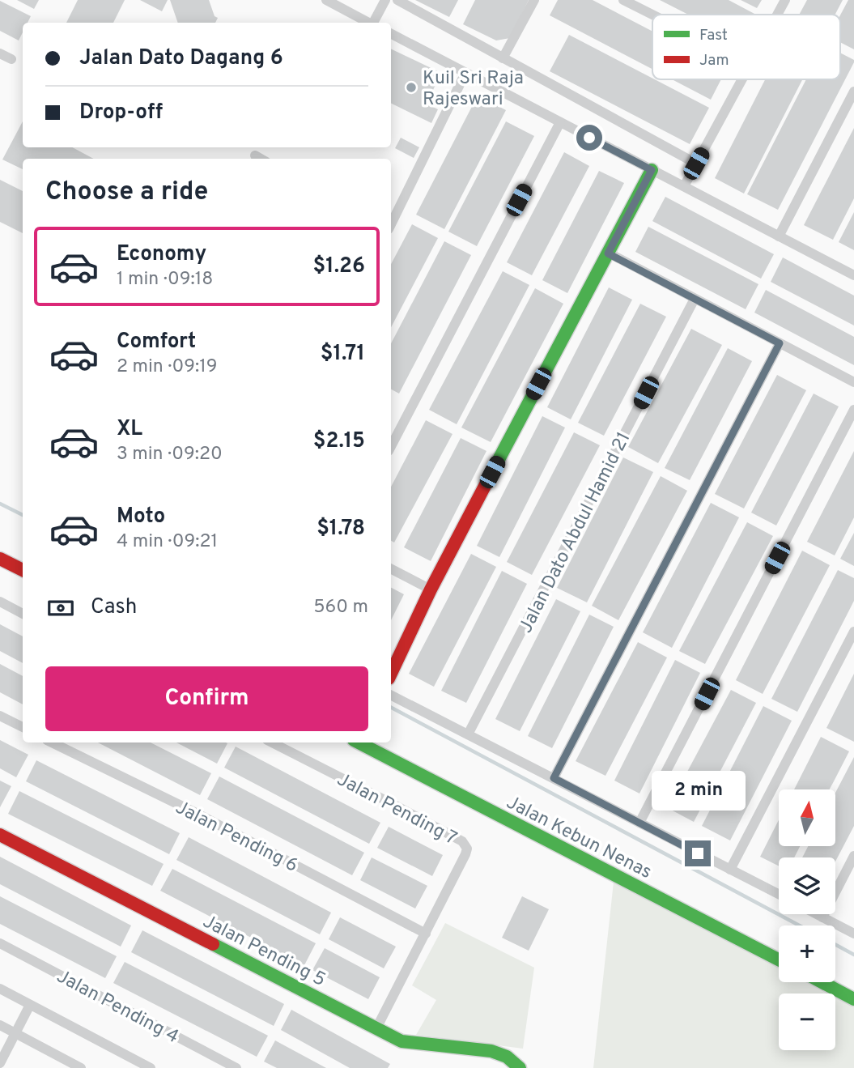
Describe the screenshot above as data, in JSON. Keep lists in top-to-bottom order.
{
  "streets": {
    "street": [
      "Jalan Dato Abdul Hamid 21",
      "Jalan Pending 7",
      "Jalan Pending 6",
      "Jalan Kebun Nenas",
      "Jalan Pending 5",
      "Jalan Pending 4"
    ]
  },
  "crossings": [
    ["Jalan Pending 7", "Jalan Pending 6"],
    ["Jalan Pending 7", "Jalan Pending 5"]
  ],
  "places": ["Kuil Sri Raja Rajeswari"],
  "legend": ["Fast", "Jam"],
  "north": "top",
  "page": {
    "banner": ["Jalan Dato Dagang 6", "Drop-off"],
    "heading": "Choose a ride",
    "list": [
      {
        "name": "Economy",
        "note": "1 min · 09:18",
        "value": "$1.26"
      },
      {
        "name": "Comfort",
        "note": "2 min · 09:19",
        "value": "$1.71"
      },
      {
        "name": "XL",
        "note": "3 min · 09:20",
        "value": "$2.15"
      },
      {
        "name": "Moto",
        "note": "4 min · 09:21",
        "value": "$1.78"
      }
    ],
    "pay": ["Cash", "560 m"],
    "buttons": "Confirm",
    "bubble": "2 min",
    "map_buttons": ["+", "−"]
  }
}
